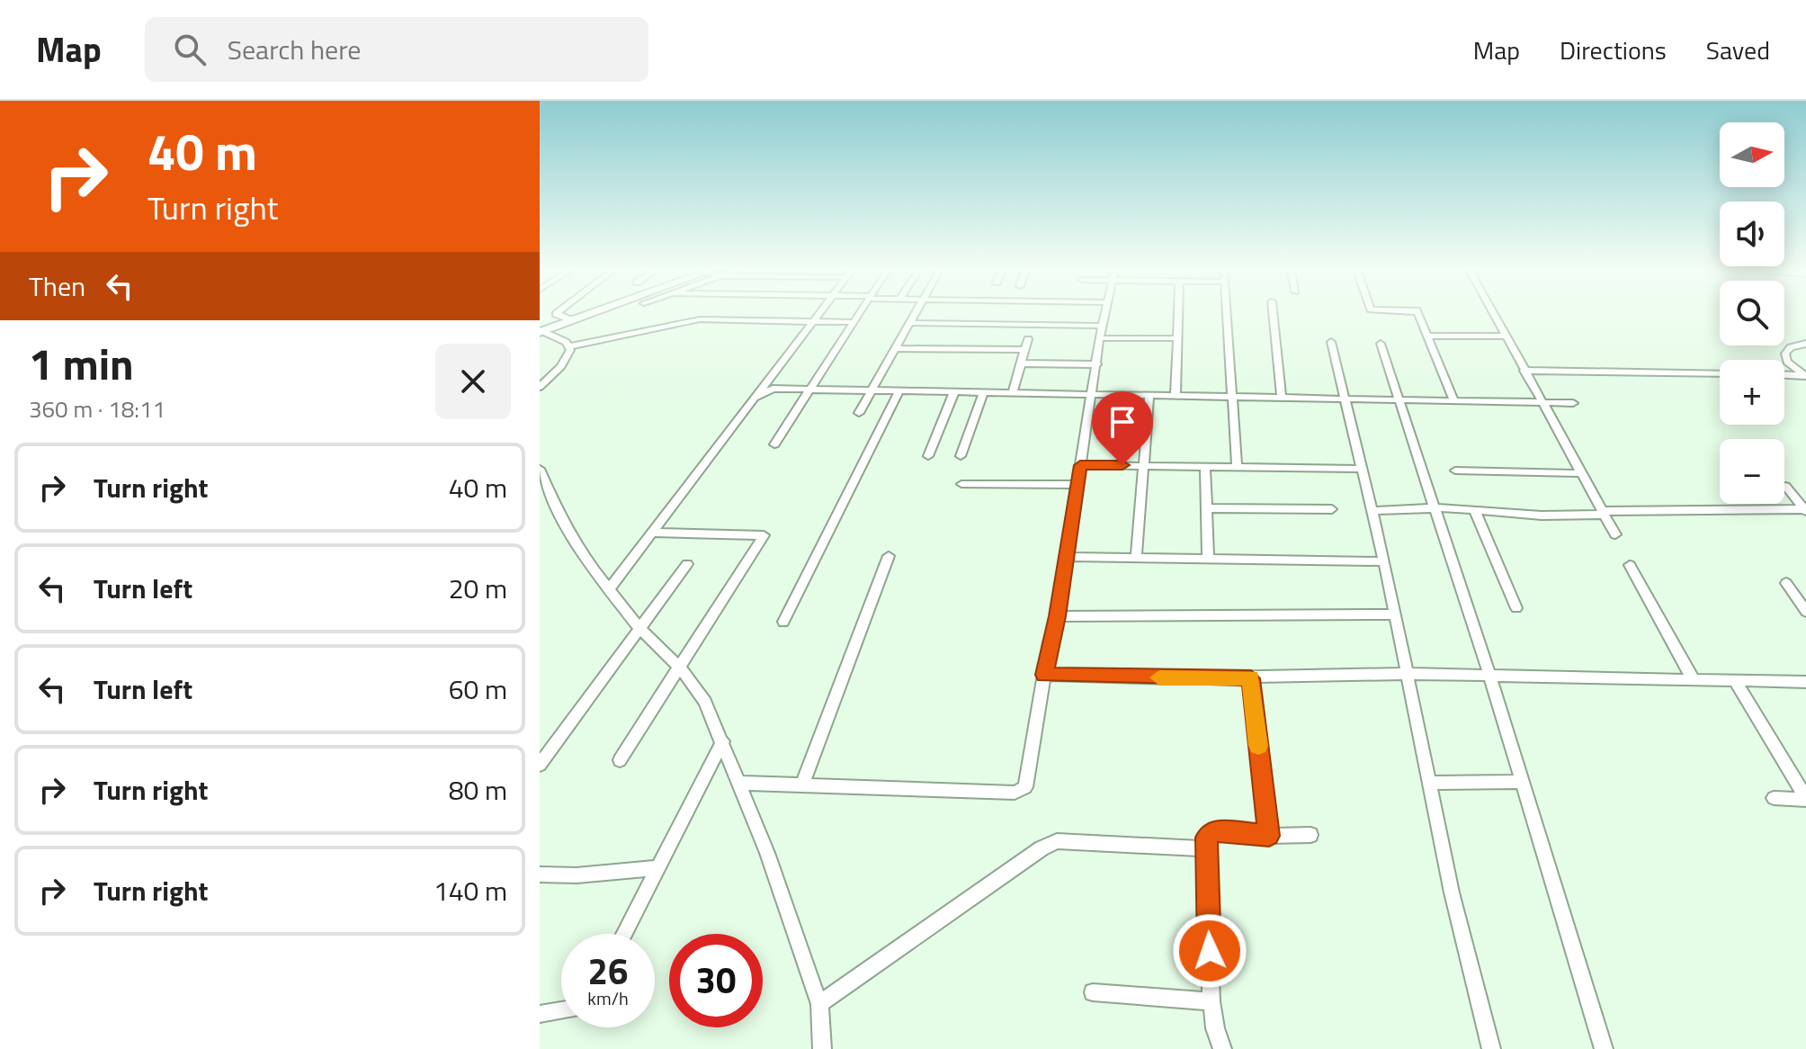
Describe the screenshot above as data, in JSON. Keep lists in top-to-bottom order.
{
  "north": "right",
  "page": {
    "header": "Map",
    "search": "Search here",
    "nav": ["Map", "Directions", "Saved"],
    "turn": ["40 m", "Turn right"],
    "map_buttons": ["+", "−"],
    "then": "Then",
    "heading": ["1 min", "360 m · 18:11"],
    "list": [
      {
        "name": "Turn right",
        "value": "40 m"
      },
      {
        "name": "Turn left",
        "value": "20 m"
      },
      {
        "name": "Turn left",
        "value": "60 m"
      },
      {
        "name": "Turn right",
        "value": "80 m"
      },
      {
        "name": "Turn right",
        "value": "140 m"
      }
    ],
    "speed": "26 km/h",
    "limit": "30"
  }
}
